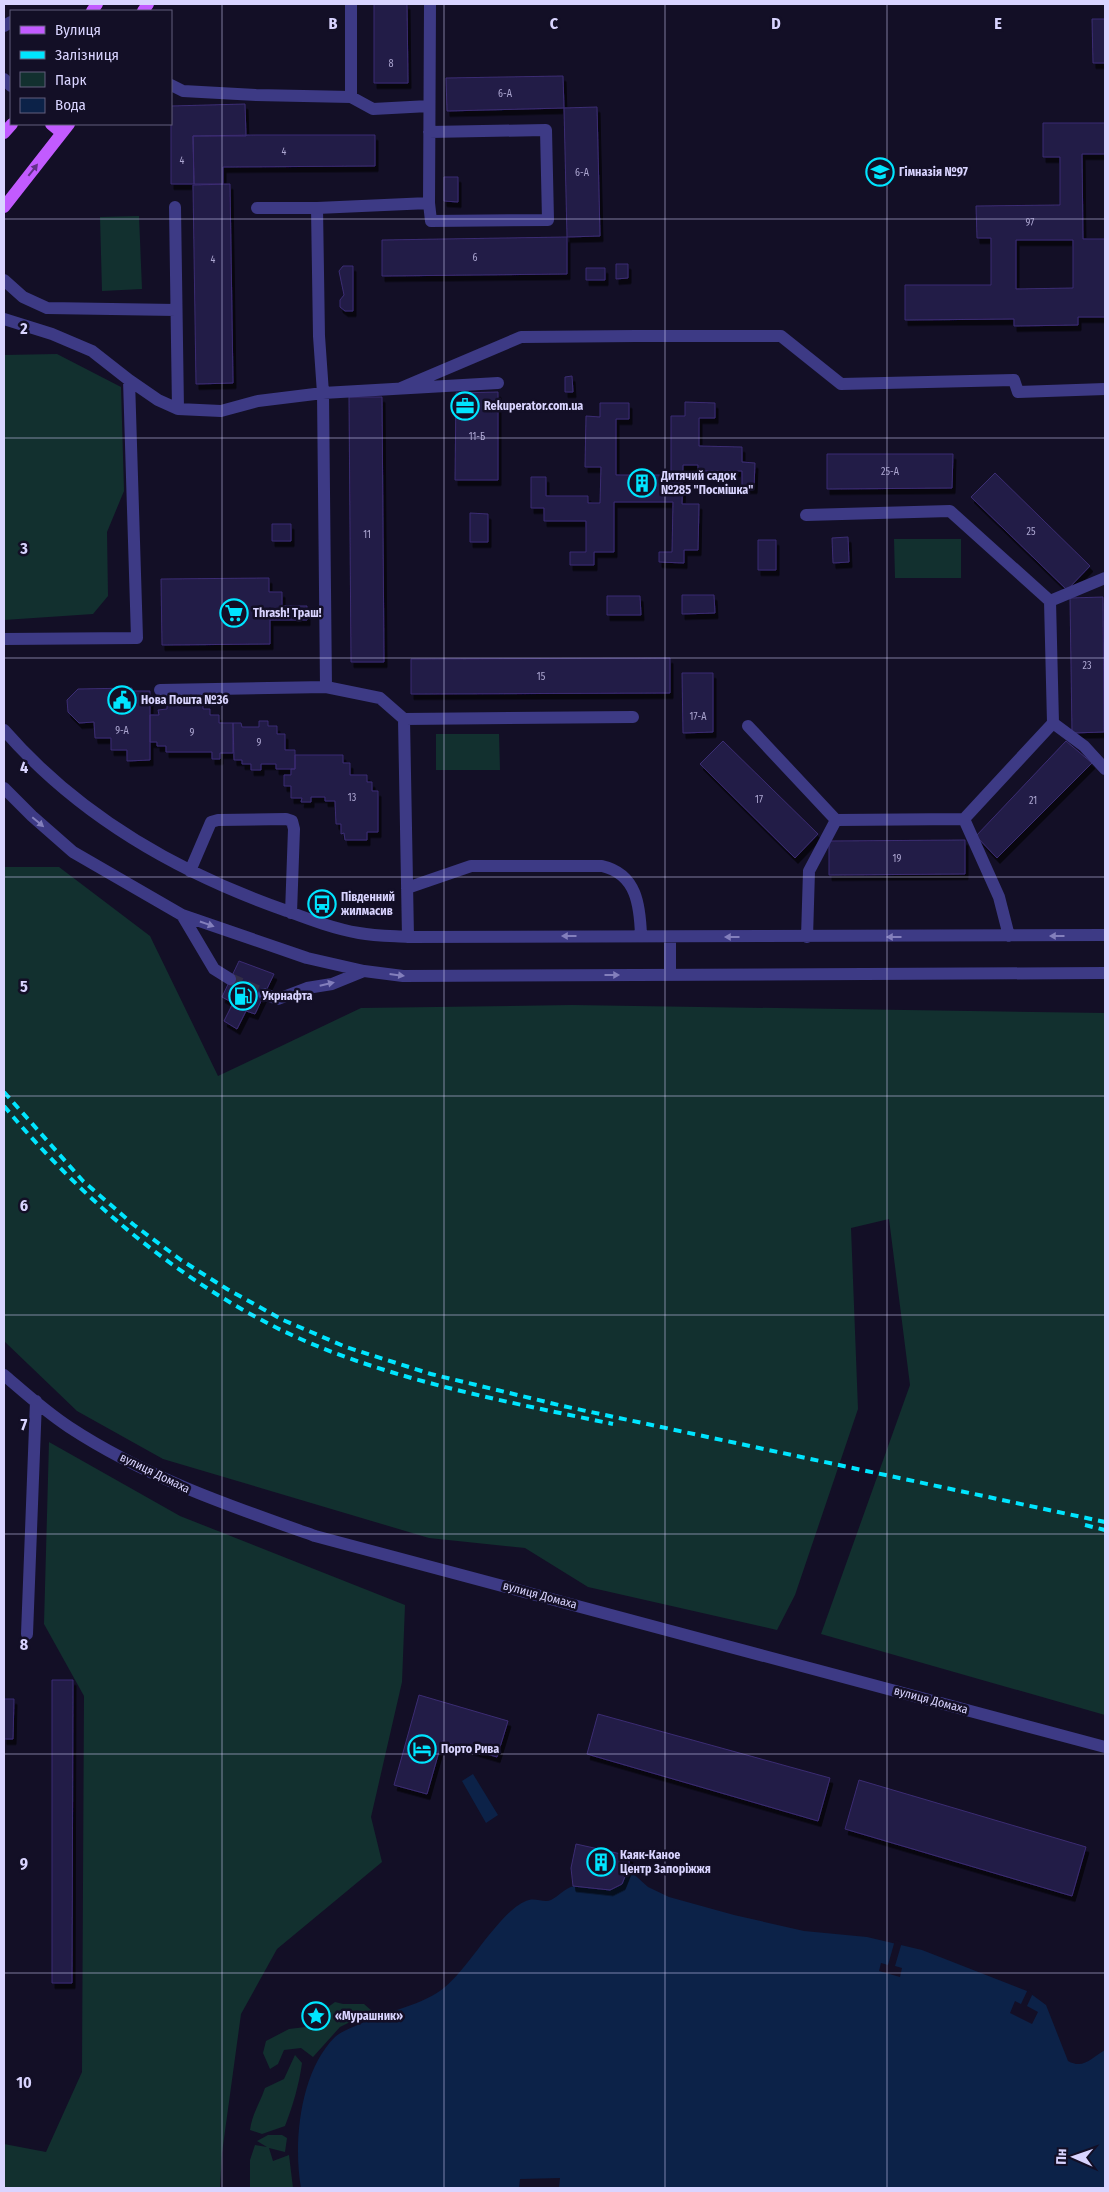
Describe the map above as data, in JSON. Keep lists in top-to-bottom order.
{
  "streets": {
    "street": ["вулиця Домаха"]
  },
  "places": {
    "school or university": ["Гімназія №97"],
    "office": ["Rekuperator.com.ua"],
    "building": ["Дитячий садок №285 \"Посмішка\"", "Каяк-Каное Центр Запоріжжя"],
    "supermarket": ["Thrash! Траш!"],
    "public building": ["Нова Пошта №36"],
    "bus stop": ["Південний жилмасив"],
    "fuel station": ["Укрнафта"],
    "hotel": ["Порто Рива"],
    "place": ["«Мурашник»"]
  },
  "house_numbers": [
    "8",
    "6-А",
    "4",
    "4",
    "6-А",
    "97",
    "6",
    "4",
    "11-Б",
    "25-А",
    "25",
    "11",
    "23",
    "15",
    "17-А",
    "9-А",
    "9",
    "9",
    "13",
    "17",
    "21",
    "19"
  ],
  "legend": [
    "Вулиця",
    "Залізниця",
    "Парк",
    "Вода"
  ],
  "north": "left",
  "grid": {
    "columns": [
      "B",
      "C",
      "D",
      "E"
    ],
    "rows": [
      "2",
      "3",
      "4",
      "5",
      "6",
      "7",
      "8",
      "9",
      "10"
    ]
  }
}
